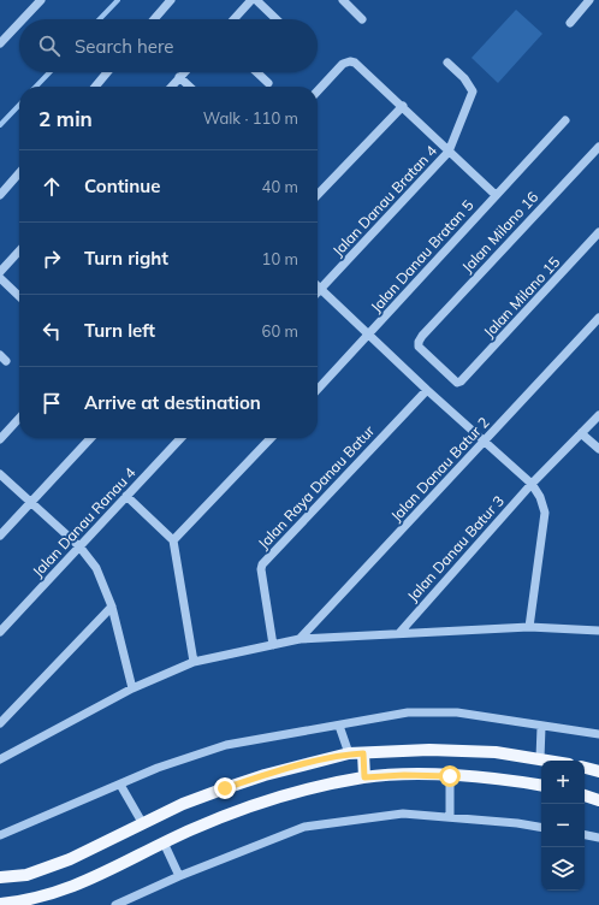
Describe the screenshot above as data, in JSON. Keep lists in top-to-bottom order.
{
  "streets": {
    "street": [
      "Jalan Danau Bratan 4",
      "Jalan Milano 16",
      "Jalan Danau Bratan 5",
      "Jalan Milano 15",
      "Jalan Danau Batur 2",
      "Jalan Raya Danau Batur",
      "Jalan Danau Ranau 4",
      "Jalan Danau Batur 3"
    ]
  },
  "crossings": [
    ["Jalan Milano 16", "Jalan Milano 15"]
  ],
  "page": {
    "search": "Search here",
    "heading": ["2 min", "Walk · 110 m"],
    "list": [
      ["Continue", "40 m"],
      ["Turn right", "10 m"],
      ["Turn left", "60 m"],
      "Arrive at destination"
    ],
    "map_buttons": ["+", "−"]
  }
}
